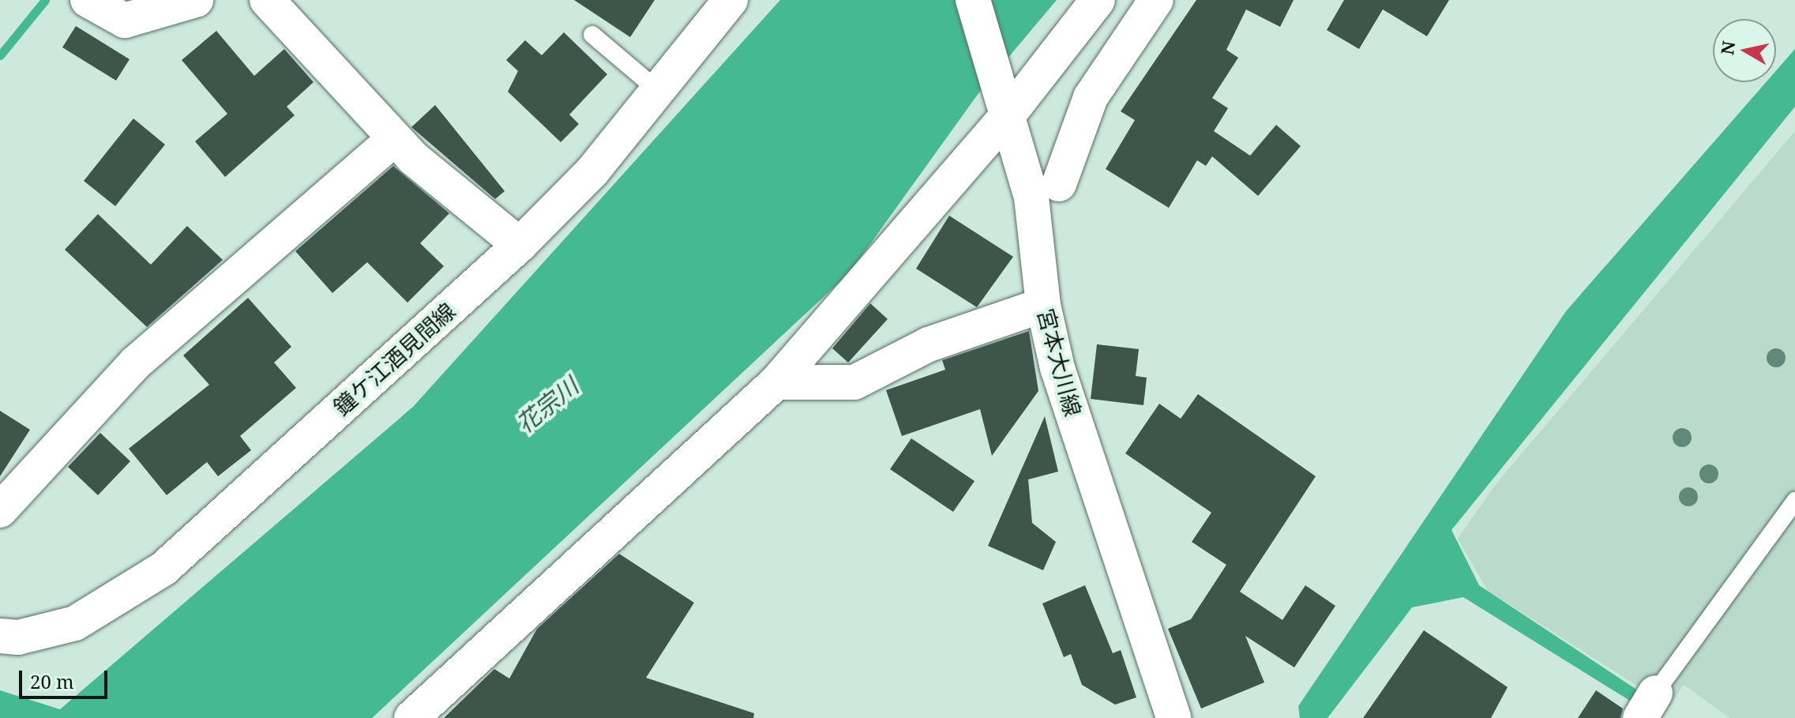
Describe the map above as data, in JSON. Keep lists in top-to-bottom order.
{
  "streets": {
    "street": ["鐘ケ江酒見間線", "宮本大川線"]
  },
  "water": ["花宗川"],
  "scale_bar": "20 m",
  "north": "left"
}
